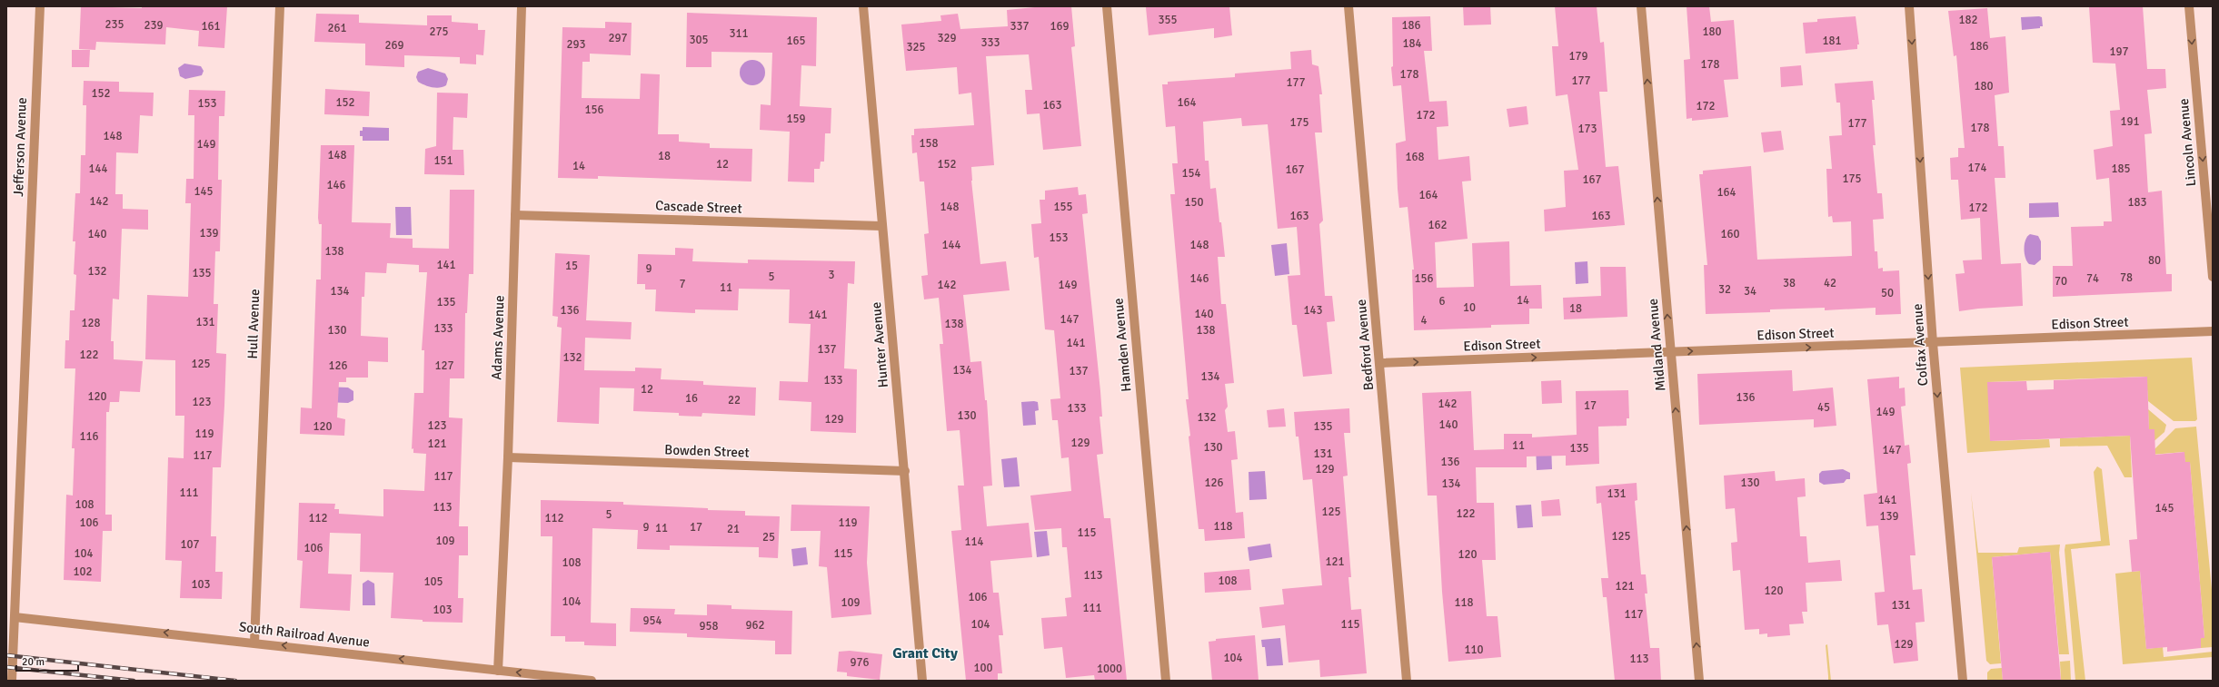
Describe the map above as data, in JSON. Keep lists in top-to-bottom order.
{
  "streets": {
    "street": [
      "Lincoln Avenue",
      "Jefferson Avenue",
      "Cascade Street",
      "Edison Street",
      "Hull Avenue",
      "Adams Avenue",
      "Hunter Avenue",
      "Hamden Avenue",
      "Bedford Avenue",
      "Midland Avenue",
      "Colfax Avenue",
      "Bowden Street",
      "South Railroad Avenue"
    ]
  },
  "crossings": [
    ["Jefferson Avenue", "South Railroad Avenue"],
    ["Cascade Street", "Adams Avenue"],
    ["Cascade Street", "Hunter Avenue"],
    ["Edison Street", "Bedford Avenue"],
    ["Edison Street", "Midland Avenue"],
    ["Edison Street", "Colfax Avenue"],
    ["Hull Avenue", "South Railroad Avenue"],
    ["Adams Avenue", "Bowden Street"],
    ["Adams Avenue", "South Railroad Avenue"],
    ["Hunter Avenue", "Bowden Street"]
  ],
  "one_way": [
    "Lincoln Avenue",
    "Edison Street",
    "Midland Avenue",
    "Colfax Avenue",
    "South Railroad Avenue"
  ],
  "districts": ["Grant City"],
  "house_numbers": [
    "355",
    "182",
    "235",
    "239",
    "186",
    "161",
    "337",
    "169",
    "261",
    "275",
    "180",
    "311",
    "297",
    "329",
    "305",
    "165",
    "181",
    "333",
    "184",
    "293",
    "269",
    "186",
    "325",
    "197",
    "179",
    "178",
    "178",
    "177",
    "177",
    "180",
    "152",
    "152",
    "164",
    "153",
    "163",
    "172",
    "156",
    "172",
    "159",
    "191",
    "175",
    "177",
    "178",
    "173",
    "148",
    "158",
    "149",
    "148",
    "18",
    "168",
    "151",
    "12",
    "152",
    "14",
    "174",
    "144",
    "185",
    "167",
    "154",
    "175",
    "167",
    "146",
    "145",
    "164",
    "164",
    "142",
    "150",
    "183",
    "148",
    "155",
    "172",
    "163",
    "163",
    "162",
    "139",
    "140",
    "160",
    "153",
    "144",
    "148",
    "138",
    "80",
    "141",
    "15",
    "9",
    "132",
    "135",
    "3",
    "5",
    "78",
    "146",
    "156",
    "74",
    "70",
    "38",
    "42",
    "7",
    "142",
    "149",
    "11",
    "32",
    "134",
    "34",
    "50",
    "14",
    "6",
    "135",
    "10",
    "18",
    "136",
    "143",
    "140",
    "141",
    "147",
    "4",
    "131",
    "128",
    "138",
    "133",
    "130",
    "138",
    "141",
    "137",
    "122",
    "132",
    "125",
    "126",
    "127",
    "134",
    "137",
    "134",
    "133",
    "12",
    "120",
    "136",
    "16",
    "22",
    "123",
    "142",
    "17",
    "45",
    "133",
    "149",
    "130",
    "132",
    "129",
    "140",
    "123",
    "120",
    "135",
    "119",
    "116",
    "129",
    "121",
    "11",
    "130",
    "135",
    "147",
    "131",
    "117",
    "136",
    "129",
    "117",
    "126",
    "130",
    "134",
    "111",
    "131",
    "141",
    "108",
    "113",
    "145",
    "125",
    "122",
    "5",
    "139",
    "112",
    "112",
    "106",
    "119",
    "118",
    "9",
    "17",
    "11",
    "21",
    "115",
    "125",
    "25",
    "109",
    "114",
    "107",
    "106",
    "104",
    "115",
    "120",
    "121",
    "108",
    "102",
    "113",
    "108",
    "105",
    "103",
    "121",
    "120",
    "106",
    "104",
    "109",
    "118",
    "131",
    "111",
    "103",
    "117",
    "954",
    "104",
    "115",
    "962",
    "958",
    "129",
    "110",
    "104",
    "113",
    "976",
    "100",
    "1000"
  ],
  "scale_bar": "20 m"
}
